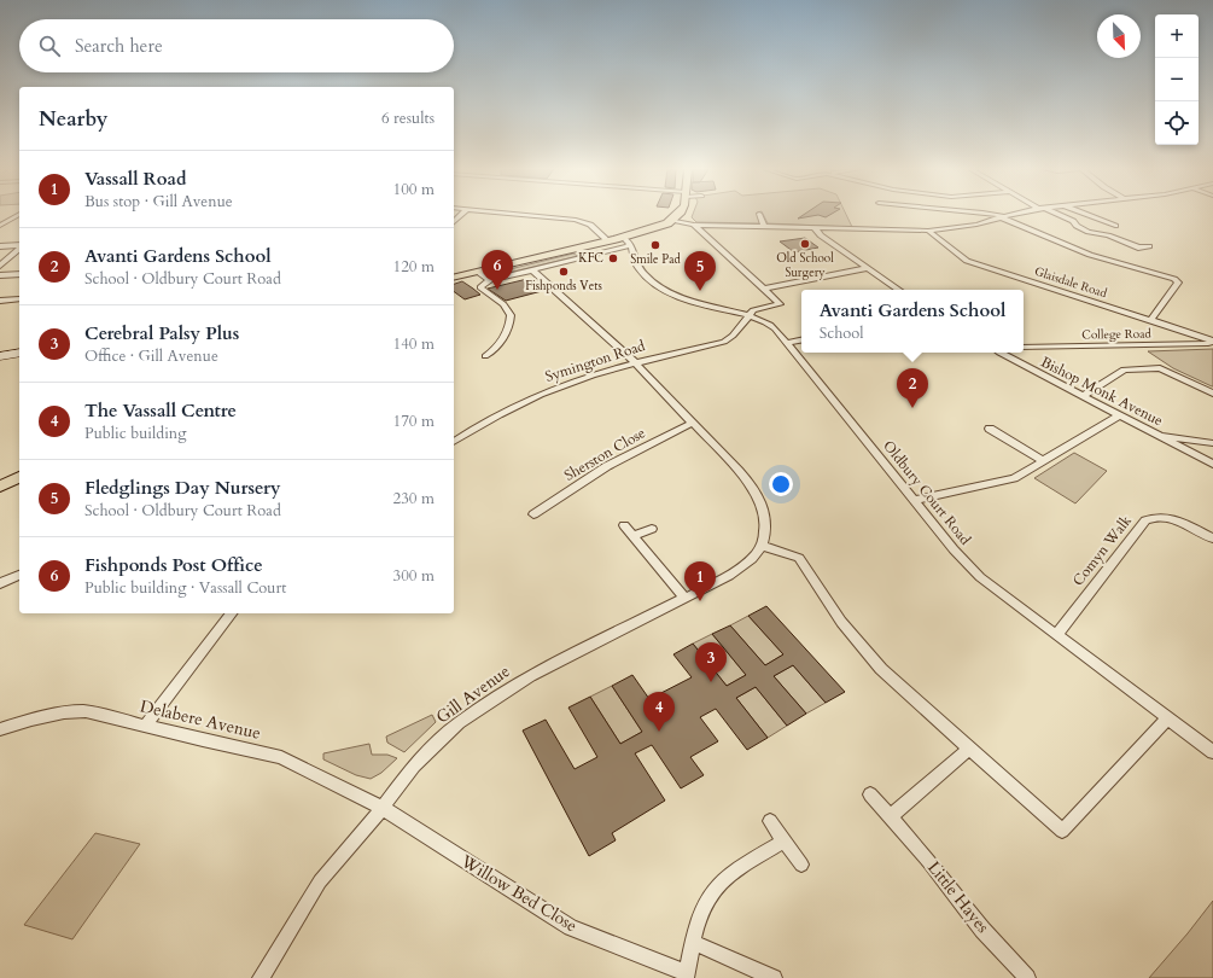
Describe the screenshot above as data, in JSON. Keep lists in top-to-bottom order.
{
  "streets": {
    "street": [
      "Glaisdale Road",
      "College Road",
      "Symington Road",
      "Bishop Monk Avenue",
      "Sherston Close",
      "Oldbury Court Road",
      "Comyn Walk",
      "Gill Avenue",
      "Delabere Avenue",
      "Willow Bed Close",
      "Little Hayes"
    ]
  },
  "crossings": [
    ["Glaisdale Road", "College Road"],
    ["Symington Road", "Oldbury Court Road"],
    ["Oldbury Court Road", "Comyn Walk"],
    ["Gill Avenue", "Delabere Avenue"],
    ["Gill Avenue", "Willow Bed Close"],
    ["Delabere Avenue", "Willow Bed Close"]
  ],
  "places": [
    "Old School Surgery",
    "Smile Pad",
    "KFC",
    "Fishponds Vets"
  ],
  "north": "bottom right",
  "page": {
    "map_buttons": ["+", "−"],
    "search": "Search here",
    "heading": ["Nearby", "6 results"],
    "list": [
      {
        "mark": "1",
        "name": "Vassall Road",
        "note": "Bus stop · Gill Avenue",
        "value": "100 m"
      },
      {
        "mark": "2",
        "name": "Avanti Gardens School",
        "note": "School · Oldbury Court Road",
        "value": "120 m"
      },
      {
        "mark": "3",
        "name": "Cerebral Palsy Plus",
        "note": "Office · Gill Avenue",
        "value": "140 m"
      },
      {
        "mark": "4",
        "name": "The Vassall Centre",
        "note": "Public building",
        "value": "170 m"
      },
      {
        "mark": "5",
        "name": "Fledglings Day Nursery",
        "note": "School · Oldbury Court Road",
        "value": "230 m"
      },
      {
        "mark": "6",
        "name": "Fishponds Post Office",
        "note": "Public building · Vassall Court",
        "value": "300 m"
      }
    ],
    "pins": [
      "6",
      "5",
      "2",
      "1",
      "3",
      "4"
    ],
    "popup": ["Avanti Gardens School", "School"]
  }
}
